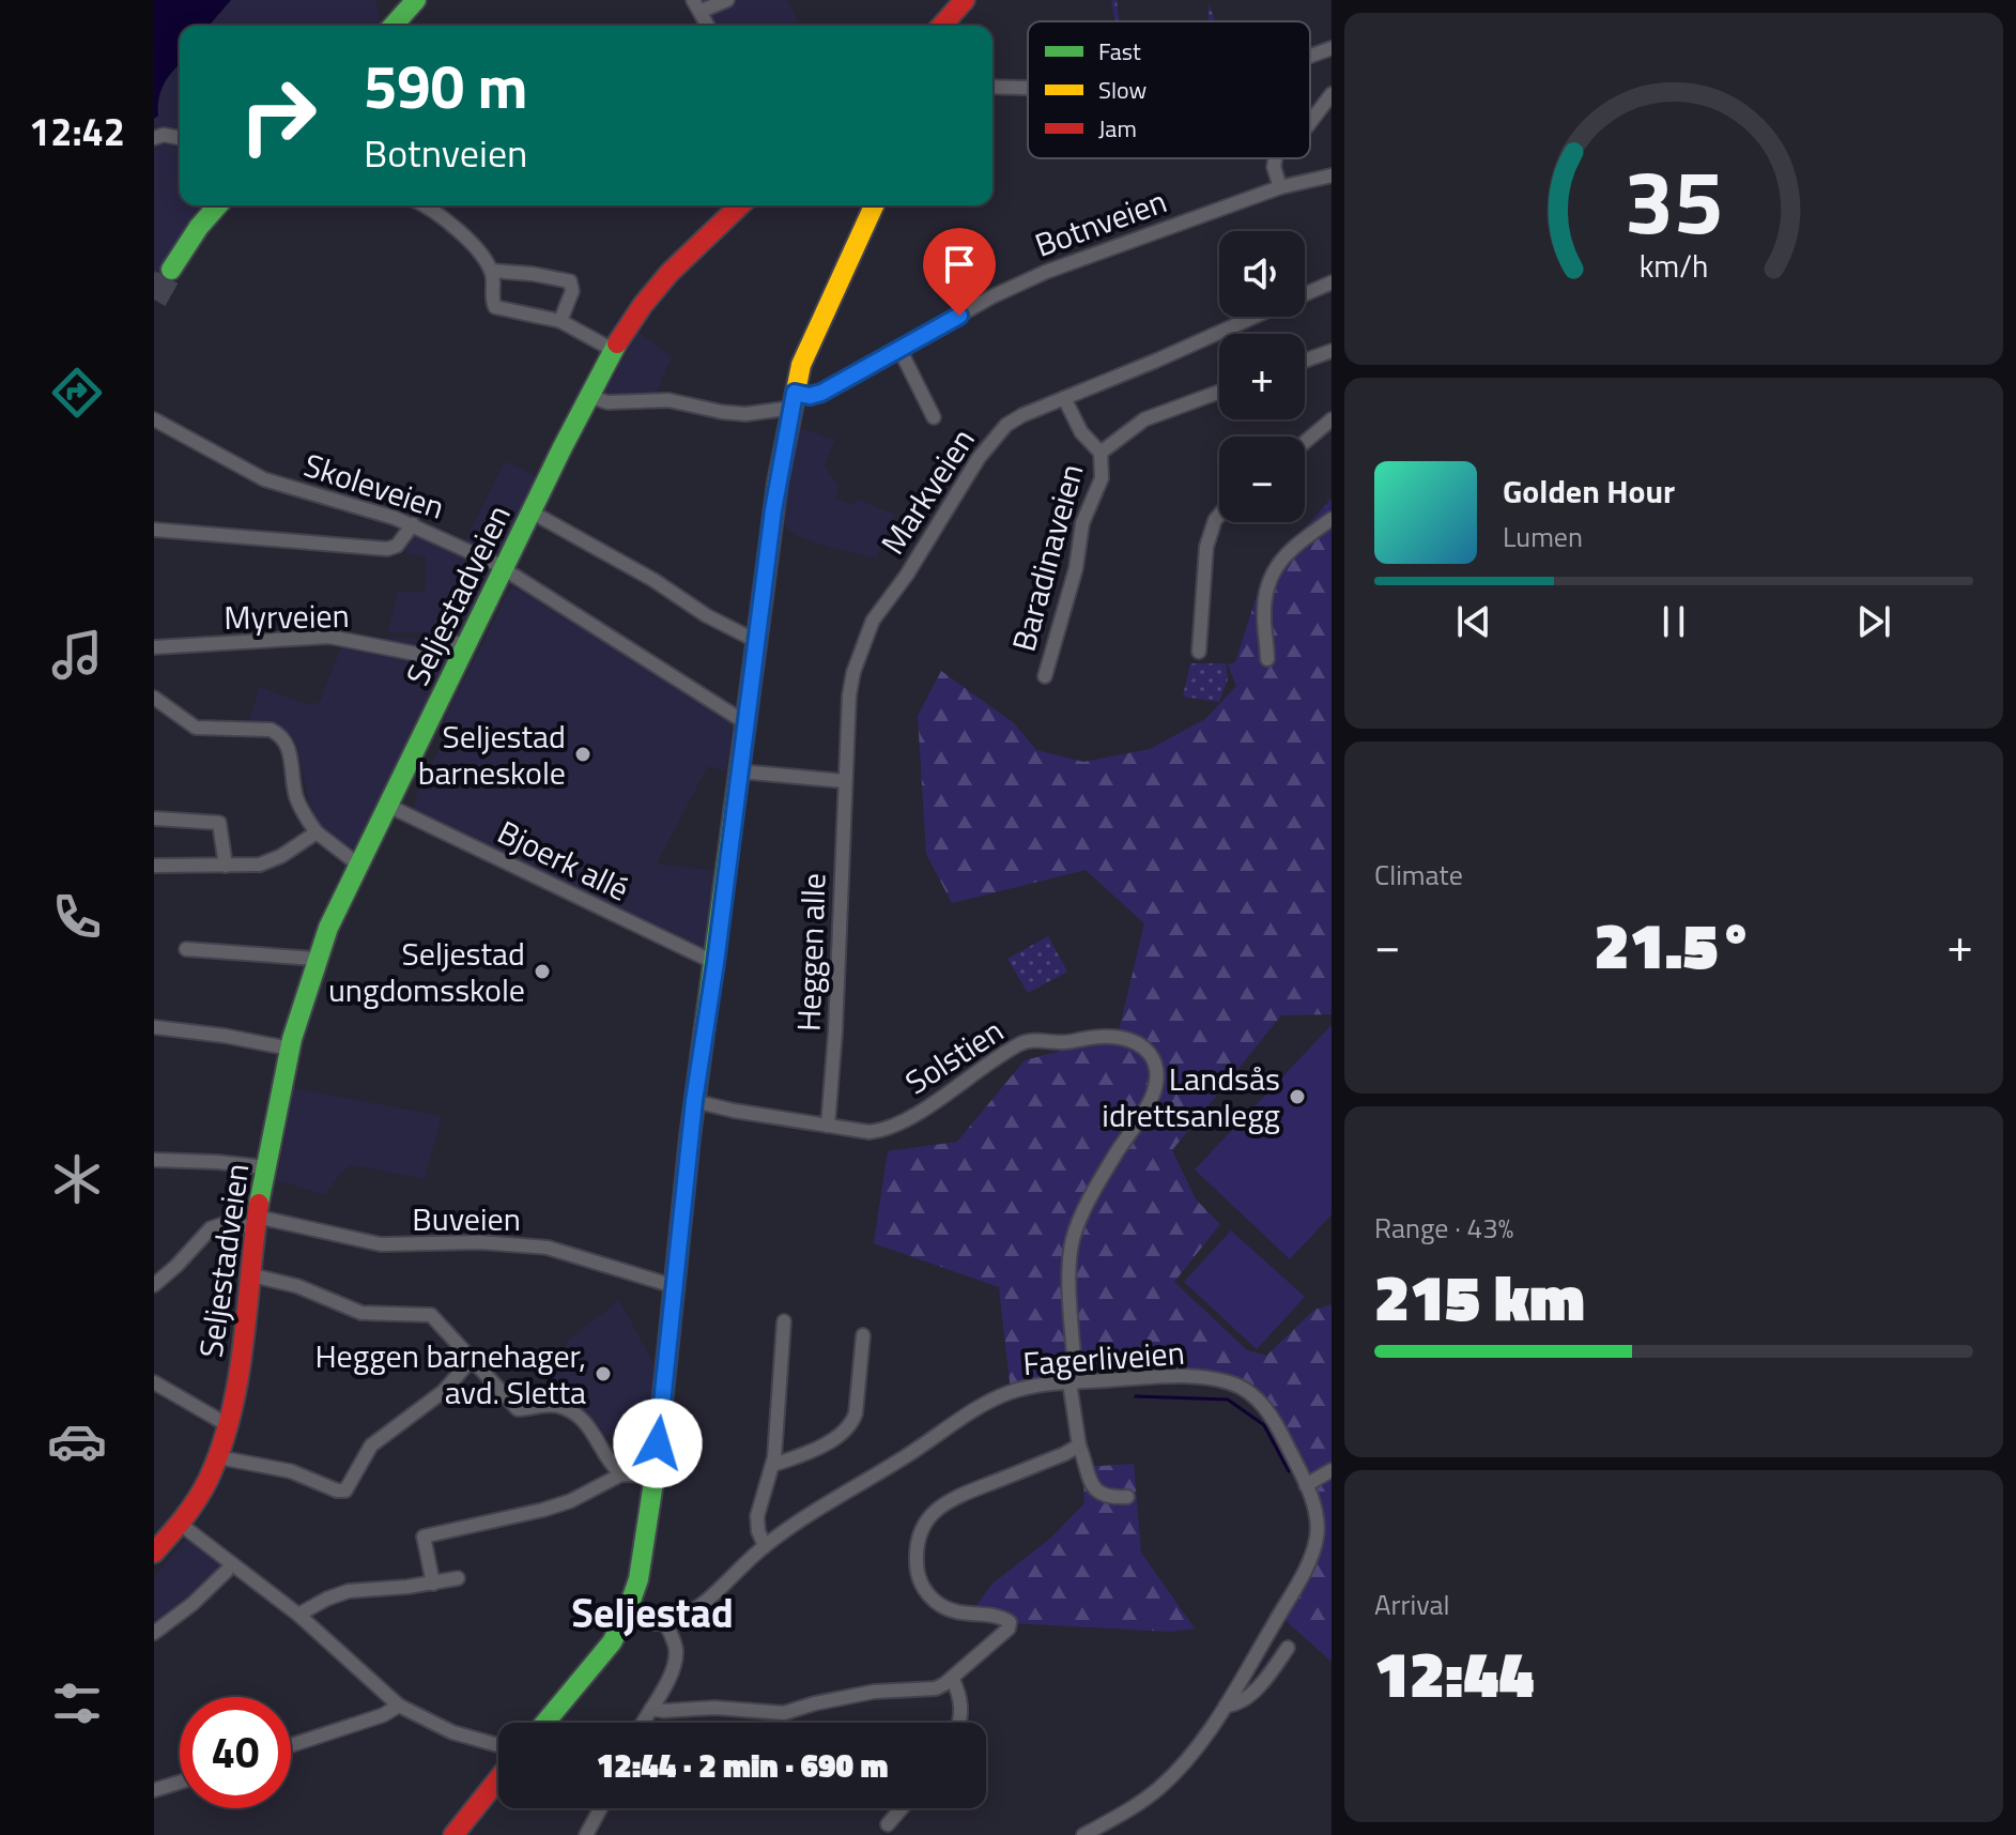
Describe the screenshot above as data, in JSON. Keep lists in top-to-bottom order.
{
  "streets": {
    "main road": ["Seljestadveien"],
    "street": [
      "Botnveien",
      "Skoleveien",
      "Markveien",
      "Baradinaveien",
      "Myrveien",
      "Bjoerk allé",
      "Heggen alle",
      "Solstien",
      "Buveien",
      "Fagerliveien"
    ]
  },
  "crossings": [
    ["Botnveien", "Seljestadveien"],
    ["Skoleveien", "Seljestadveien"],
    ["Markveien", "Heggen alle"],
    ["Seljestadveien", "Myrveien"],
    ["Seljestadveien", "Bjoerk allé"],
    ["Seljestadveien", "Buveien"],
    ["Heggen alle", "Solstien"],
    ["Solstien", "Fagerliveien"]
  ],
  "districts": ["Seljestad"],
  "places": [
    "Seljestad barneskole",
    "Seljestad ungdomsskole",
    "Landsås idrettsanlegg",
    "Heggen barnehager, avd. Sletta"
  ],
  "legend": ["Fast", "Slow", "Jam"],
  "page": {
    "tabs": "12:42",
    "turn": ["590 m", "Botnveien"],
    "map_buttons": ["+", "−"],
    "song": ["Golden Hour", "Lumen"],
    "tile": [
      "Climate",
      ["Range · 43%", "215 km"],
      ["Arrival", "12:44"]
    ],
    "heat": ["−", "21.5°", "+"],
    "limit": "40",
    "trip": "12:44 · 2 min · 690 m",
    "gauge": ["35", "km/h"]
  }
}
